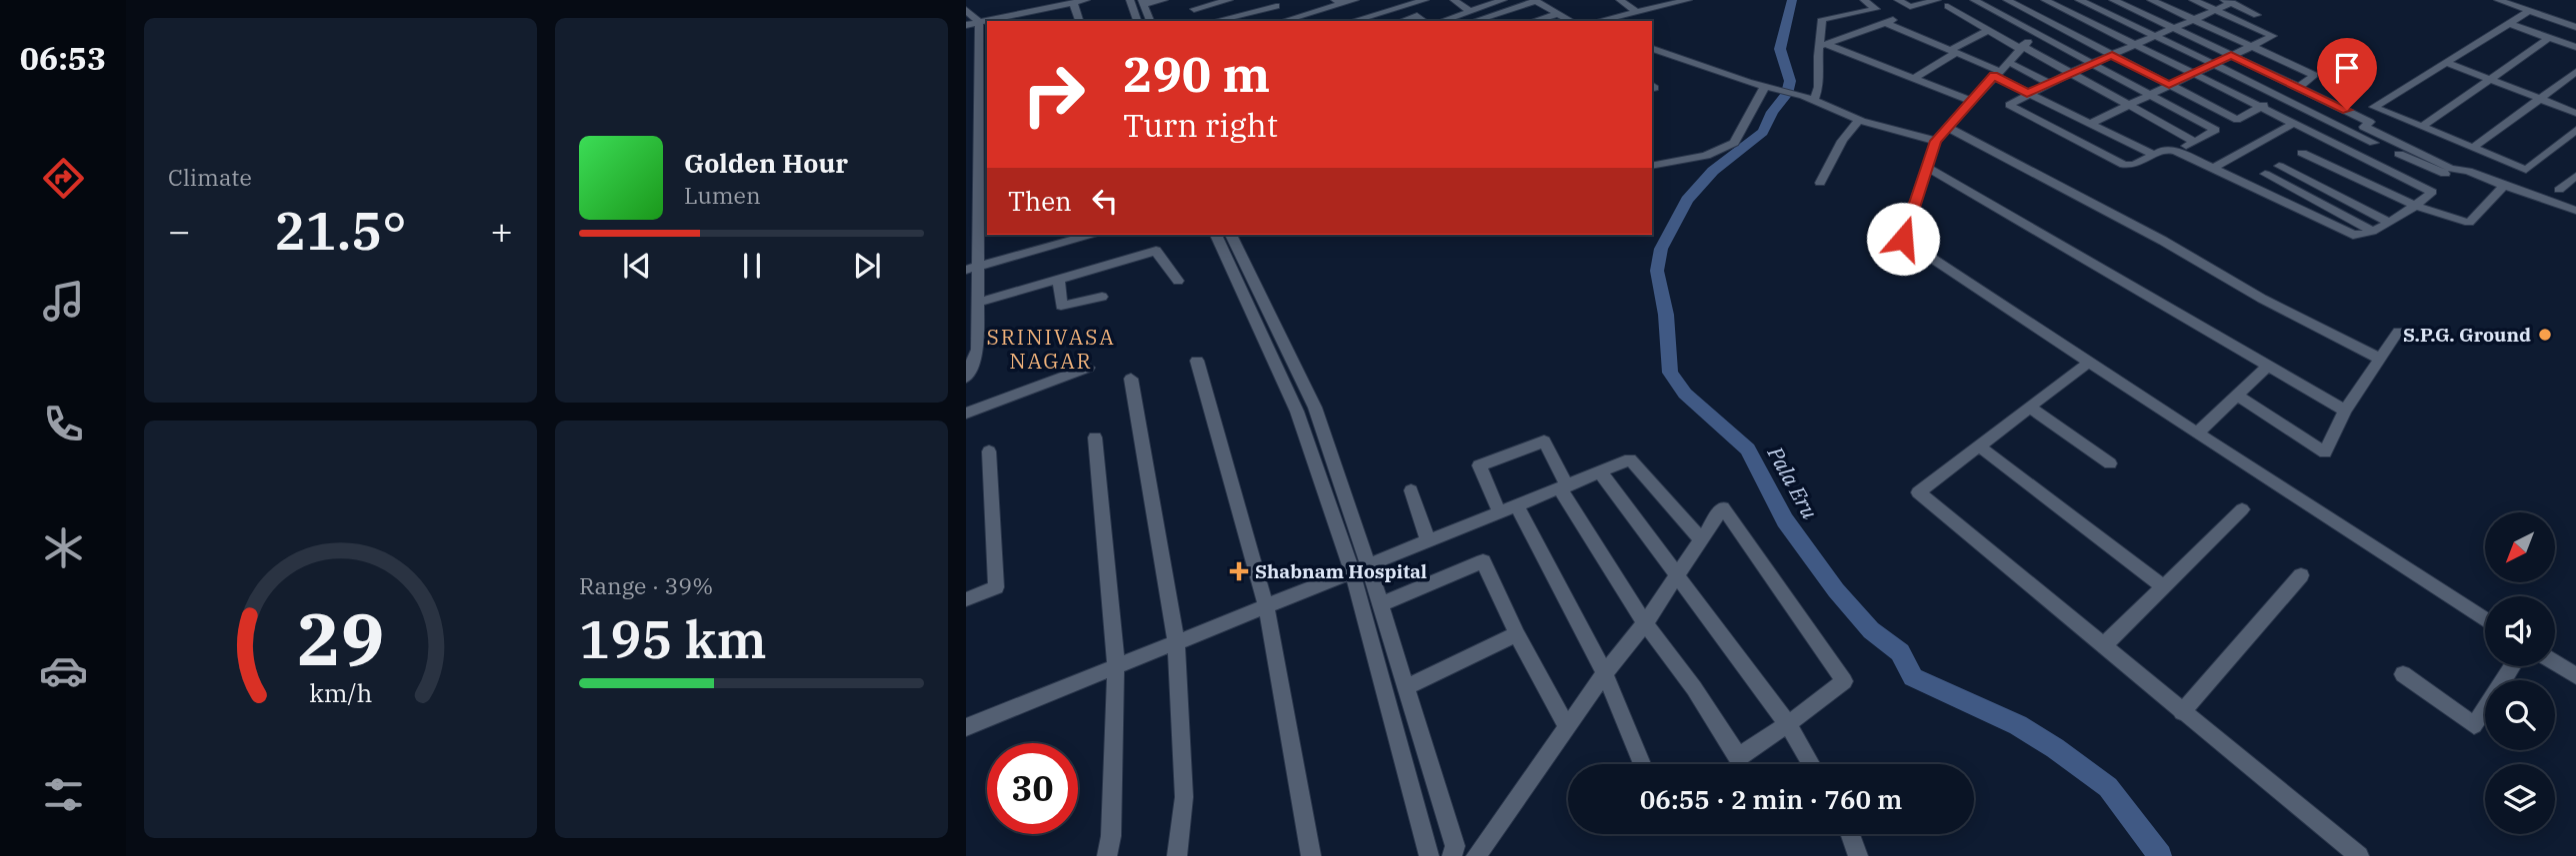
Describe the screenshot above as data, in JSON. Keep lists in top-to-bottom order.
{
  "districts": ["SRINIVASA NAGAR"],
  "water": ["Pala Eru"],
  "places": {
    "other": ["S.P.G. Ground"],
    "health": ["Shabnam Hospital"]
  },
  "north": "bottom left",
  "page": {
    "tabs": "06:53",
    "tile": [
      "Climate",
      ["Range · 39%", "195 km"]
    ],
    "turn": ["290 m", "Turn right"],
    "song": ["Golden Hour", "Lumen"],
    "then": "Then",
    "heat": ["−", "21.5°", "+"],
    "limit": "30",
    "trip": "06:55 · 2 min · 760 m",
    "gauge": ["29", "km/h"]
  }
}
